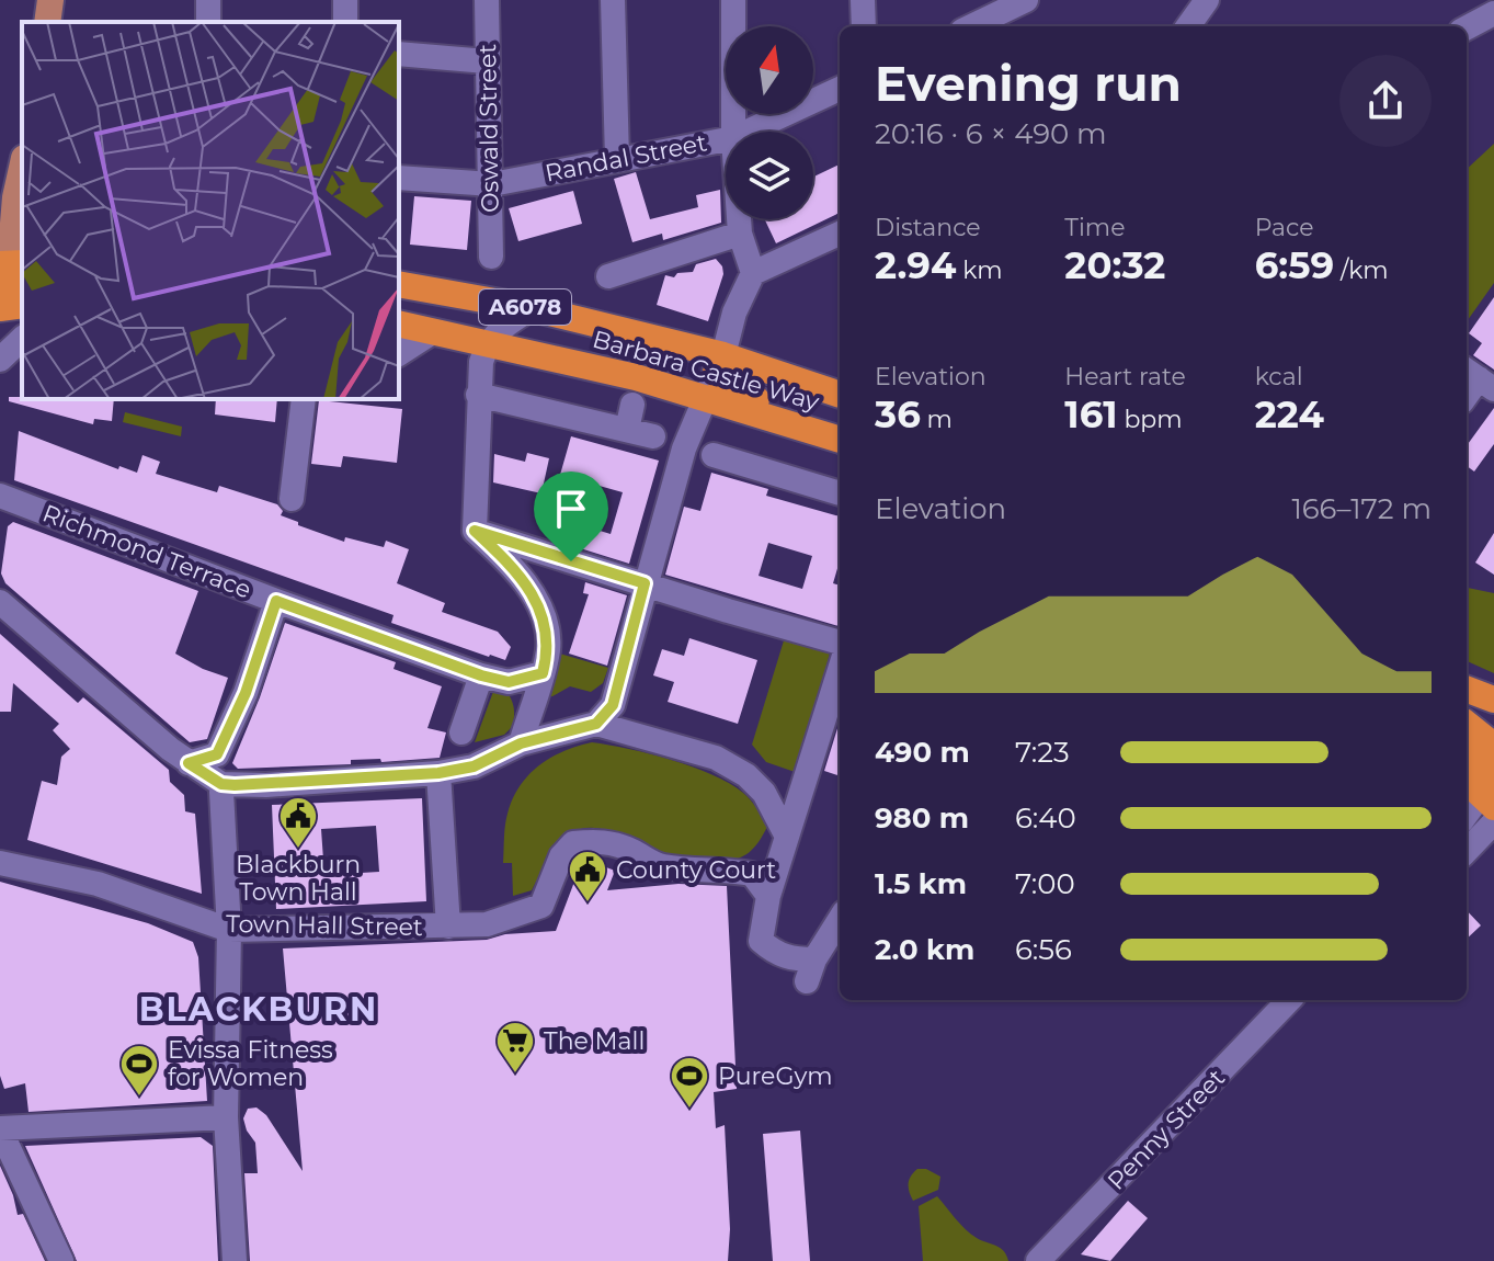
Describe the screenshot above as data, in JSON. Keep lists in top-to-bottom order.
{
  "streets": {
    "highway": ["A6078", "Barbara Castle Way"],
    "street": [
      "Oswald Street",
      "Randal Street",
      "Richmond Terrace",
      "Town Hall Street",
      "Penny Street"
    ]
  },
  "crossings": [
    ["Oswald Street", "Randal Street"],
    ["A6078", "Barbara Castle Way"]
  ],
  "districts": ["BLACKBURN"],
  "places": {
    "public building": ["Blackburn Town Hall", "County Court"],
    "supermarket": ["The Mall"],
    "sports": ["Evissa Fitness for Women", "PureGym"]
  },
  "north": "top",
  "page": {
    "heading": ["Evening run", "20:16 · 6 × 490 m"],
    "stats": [
      ["Distance", "2.94 km"],
      ["Time", "20:32"],
      ["Pace", "6:59 /km"],
      ["Elevation", "36 m"],
      ["Heart rate", "161 bpm"],
      ["kcal", "224"]
    ],
    "chart": ["Elevation", "166–172 m"],
    "list": [
      {
        "name": "490 m",
        "note": "7:23"
      },
      {
        "name": "980 m",
        "note": "6:40"
      },
      {
        "name": "1.5 km",
        "note": "7:00"
      },
      {
        "name": "2.0 km",
        "note": "6:56"
      }
    ]
  }
}
